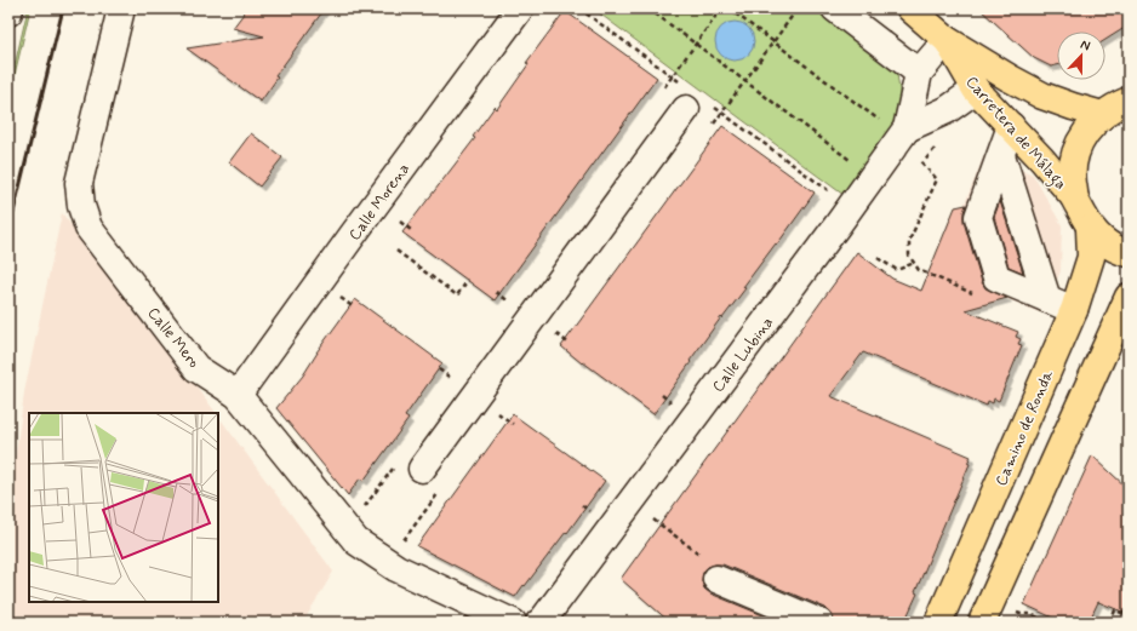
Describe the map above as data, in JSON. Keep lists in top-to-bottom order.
{
  "streets": {
    "main road": ["Carretera de Málaga", "Camino de Ronda"],
    "street": ["Calle Morena", "Calle Mero", "Calle Lubina"]
  },
  "crossings": [
    ["Calle Morena", "Calle Mero"]
  ],
  "north": "top"
}
